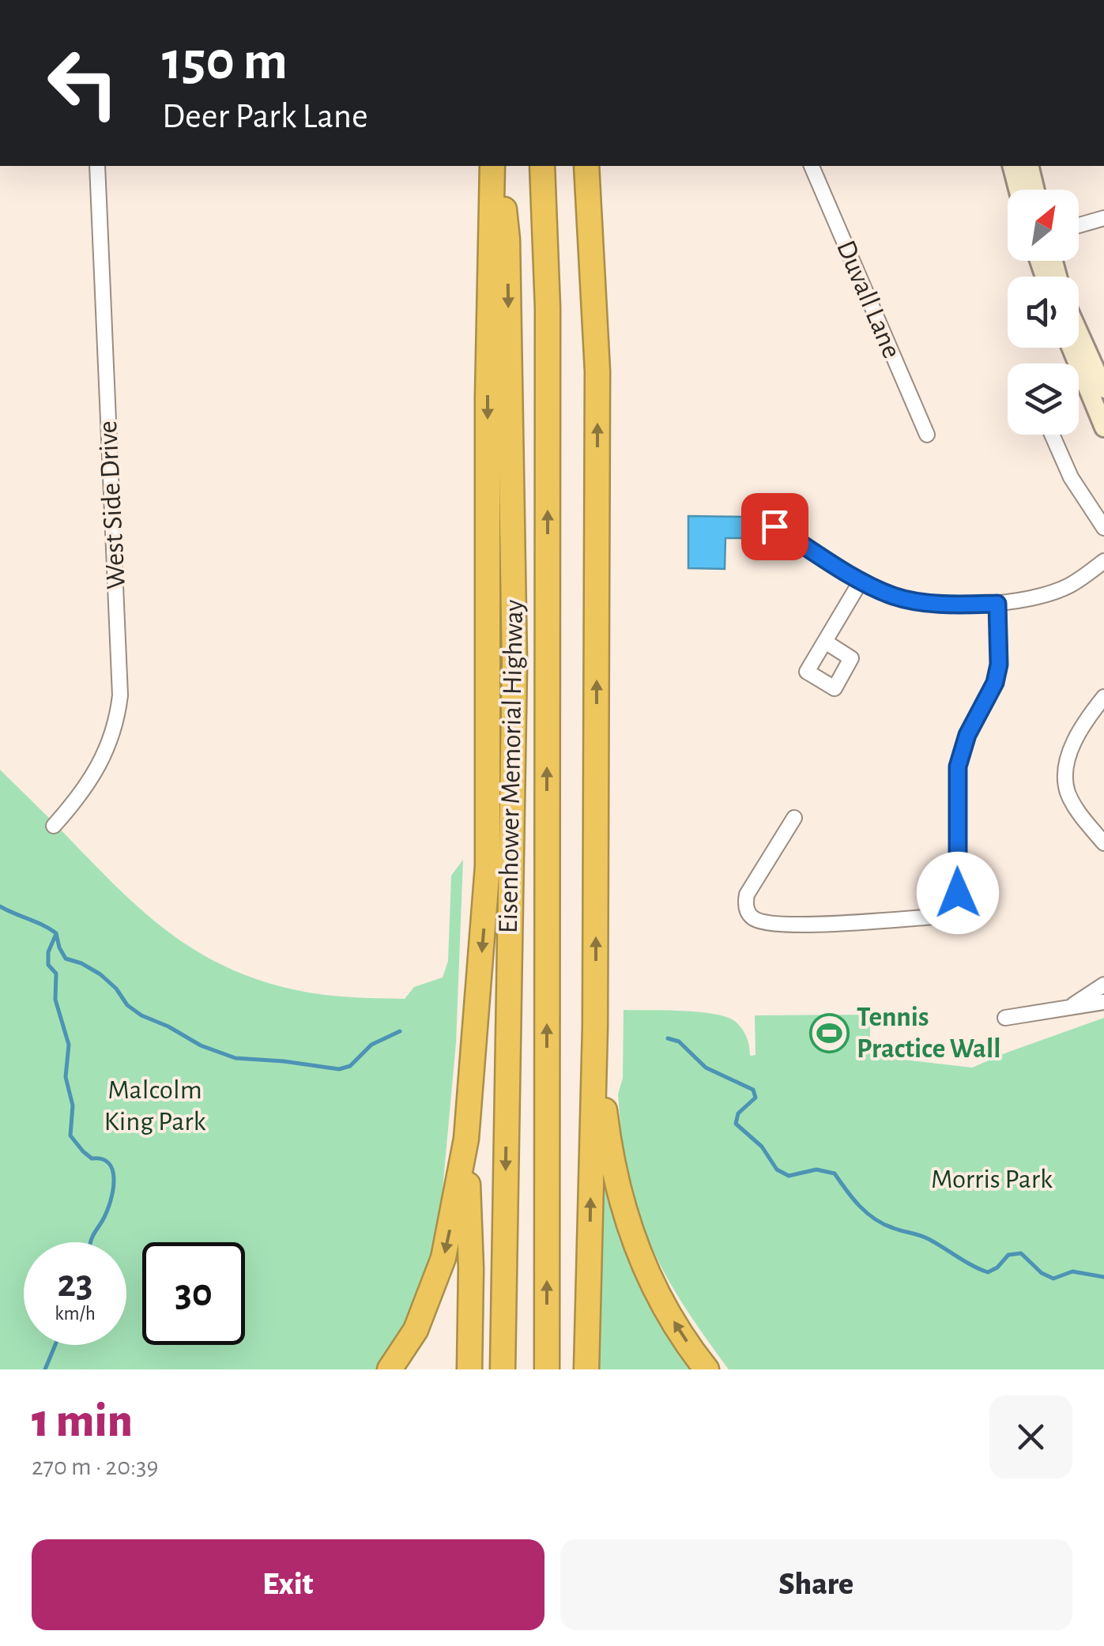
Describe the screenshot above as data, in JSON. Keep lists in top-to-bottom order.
{
  "streets": {
    "highway": ["Eisenhower Memorial Highway"],
    "street": ["Duvall Lane", "West Side Drive"]
  },
  "parks": ["Malcolm King Park", "Morris Park"],
  "places": {
    "sports": ["Tennis Practice Wall"]
  },
  "north": "top right",
  "page": {
    "turn": ["150 m", "Deer Park Lane"],
    "speed": "23 km/h",
    "limit": "30",
    "heading": ["1 min", "270 m · 20:39"],
    "buttons": ["Exit", "Share"]
  }
}
